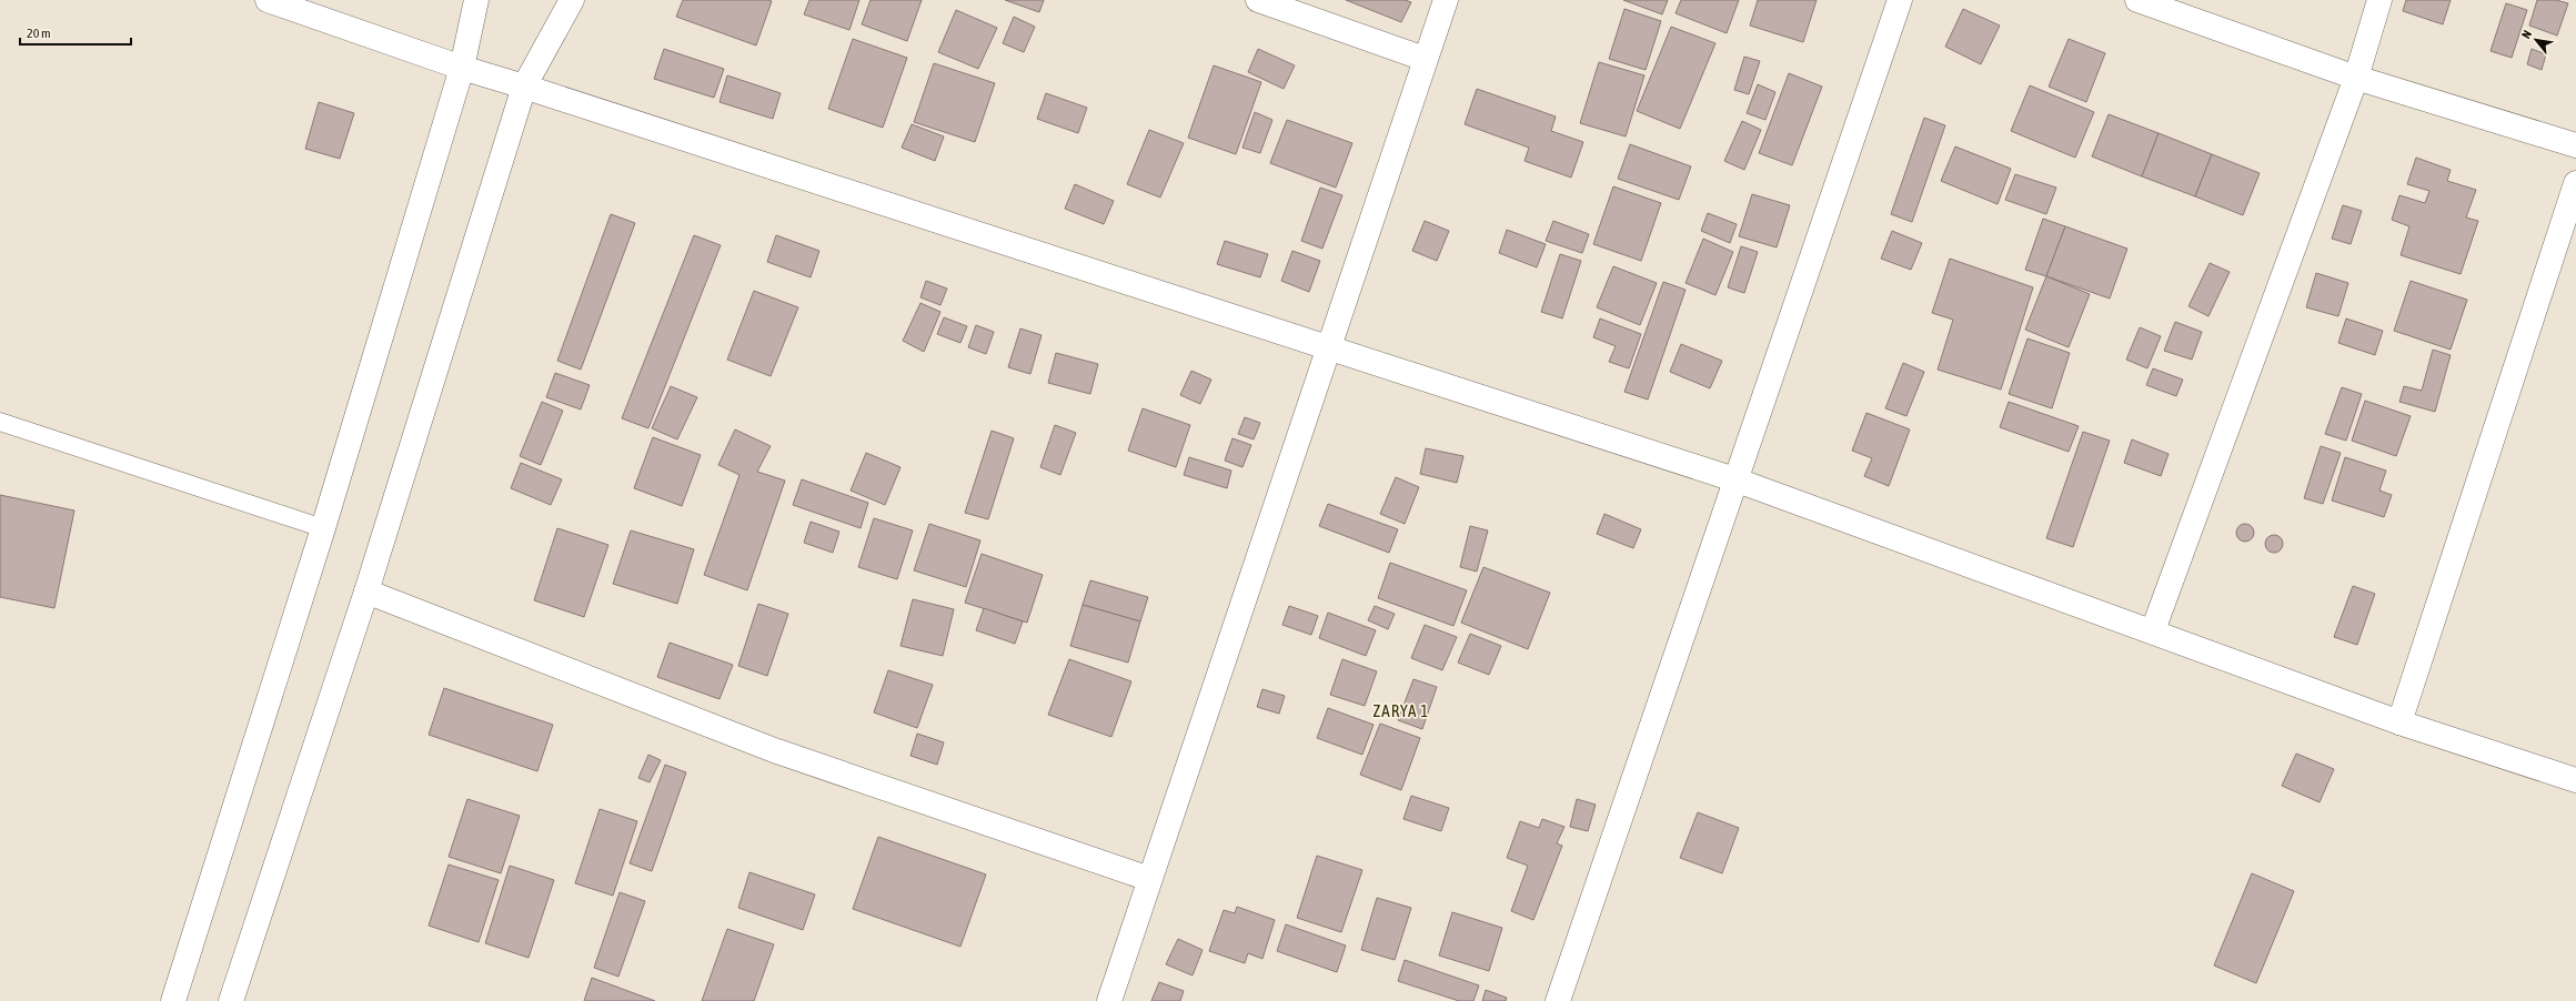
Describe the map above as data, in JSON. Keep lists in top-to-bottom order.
{
  "districts": ["ZARYA 1"],
  "scale_bar": "20 m",
  "north": "top left"
}
